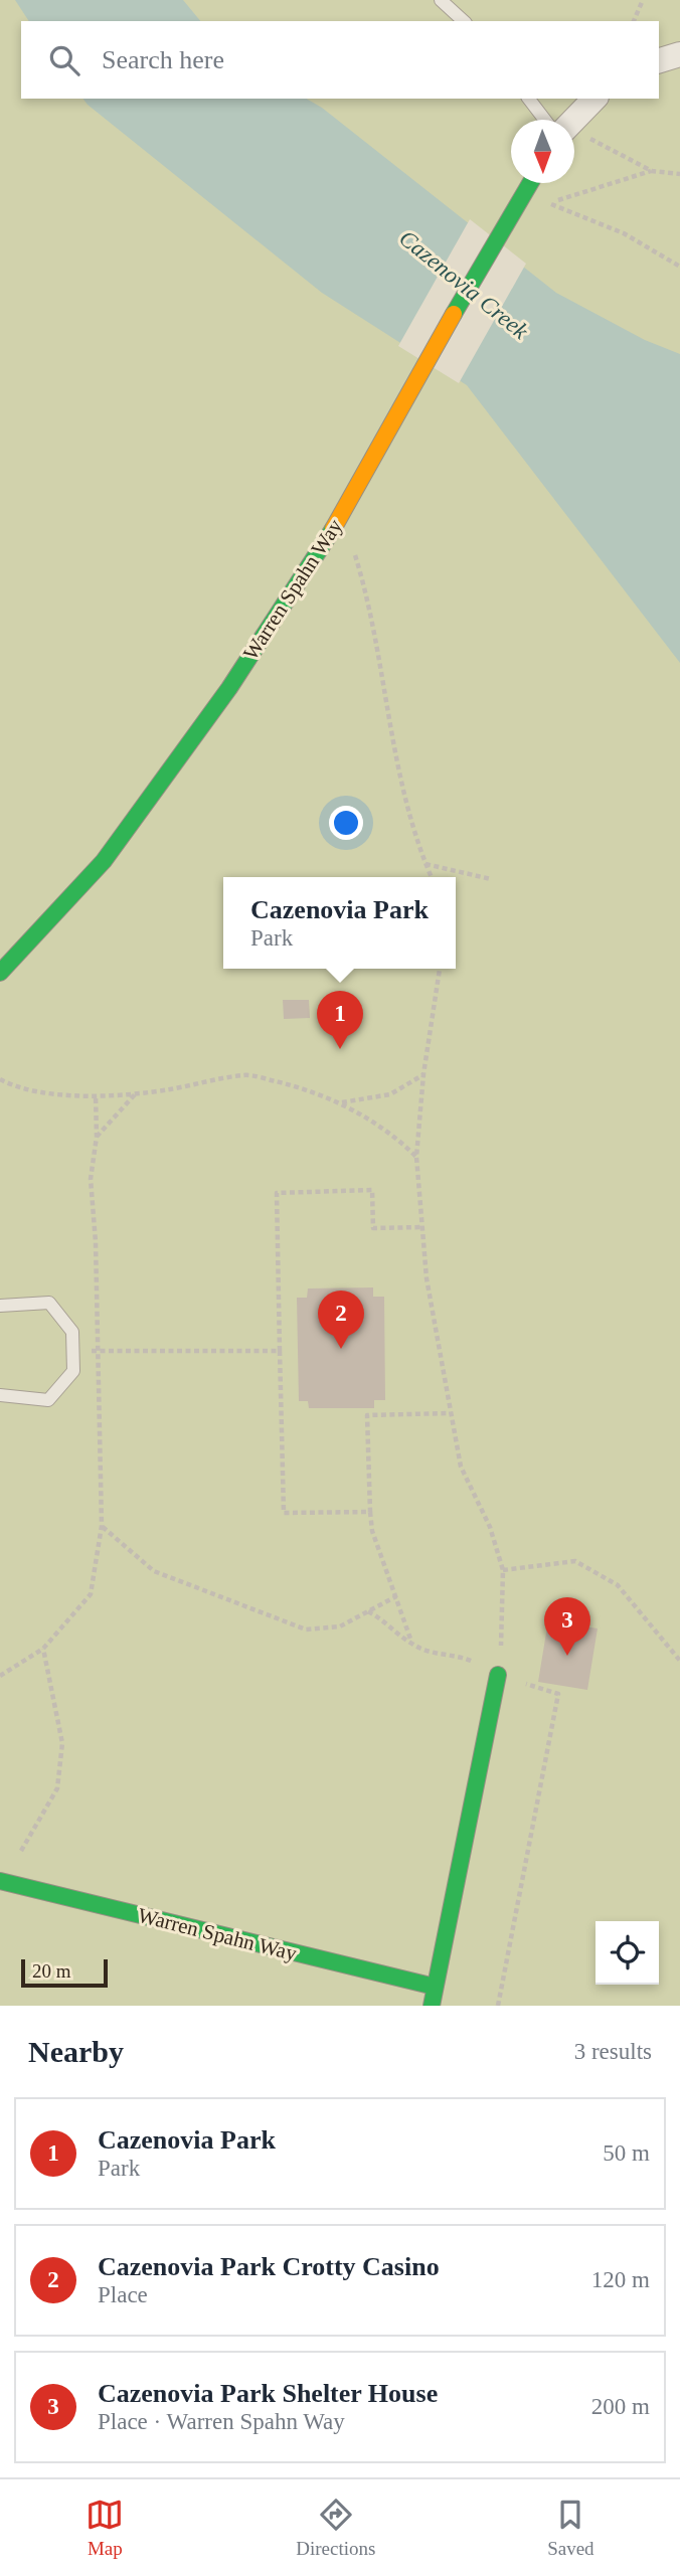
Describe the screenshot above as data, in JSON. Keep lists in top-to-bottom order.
{
  "streets": {
    "street": ["Warren Spahn Way"]
  },
  "water": ["Cazenovia Creek"],
  "scale_bar": "20 m",
  "north": "bottom",
  "page": {
    "search": "Search here",
    "popup": ["Cazenovia Park", "Park"],
    "pins": ["1", "2", "3"],
    "scale": "20 m",
    "heading": ["Nearby", "3 results"],
    "list": [
      {
        "mark": "1",
        "name": "Cazenovia Park",
        "note": "Park",
        "value": "50 m"
      },
      {
        "mark": "2",
        "name": "Cazenovia Park Crotty Casino",
        "note": "Place",
        "value": "120 m"
      },
      {
        "mark": "3",
        "name": "Cazenovia Park Shelter House",
        "note": "Place · Warren Spahn Way",
        "value": "200 m"
      }
    ],
    "nav": ["Map", "Directions", "Saved"]
  }
}
